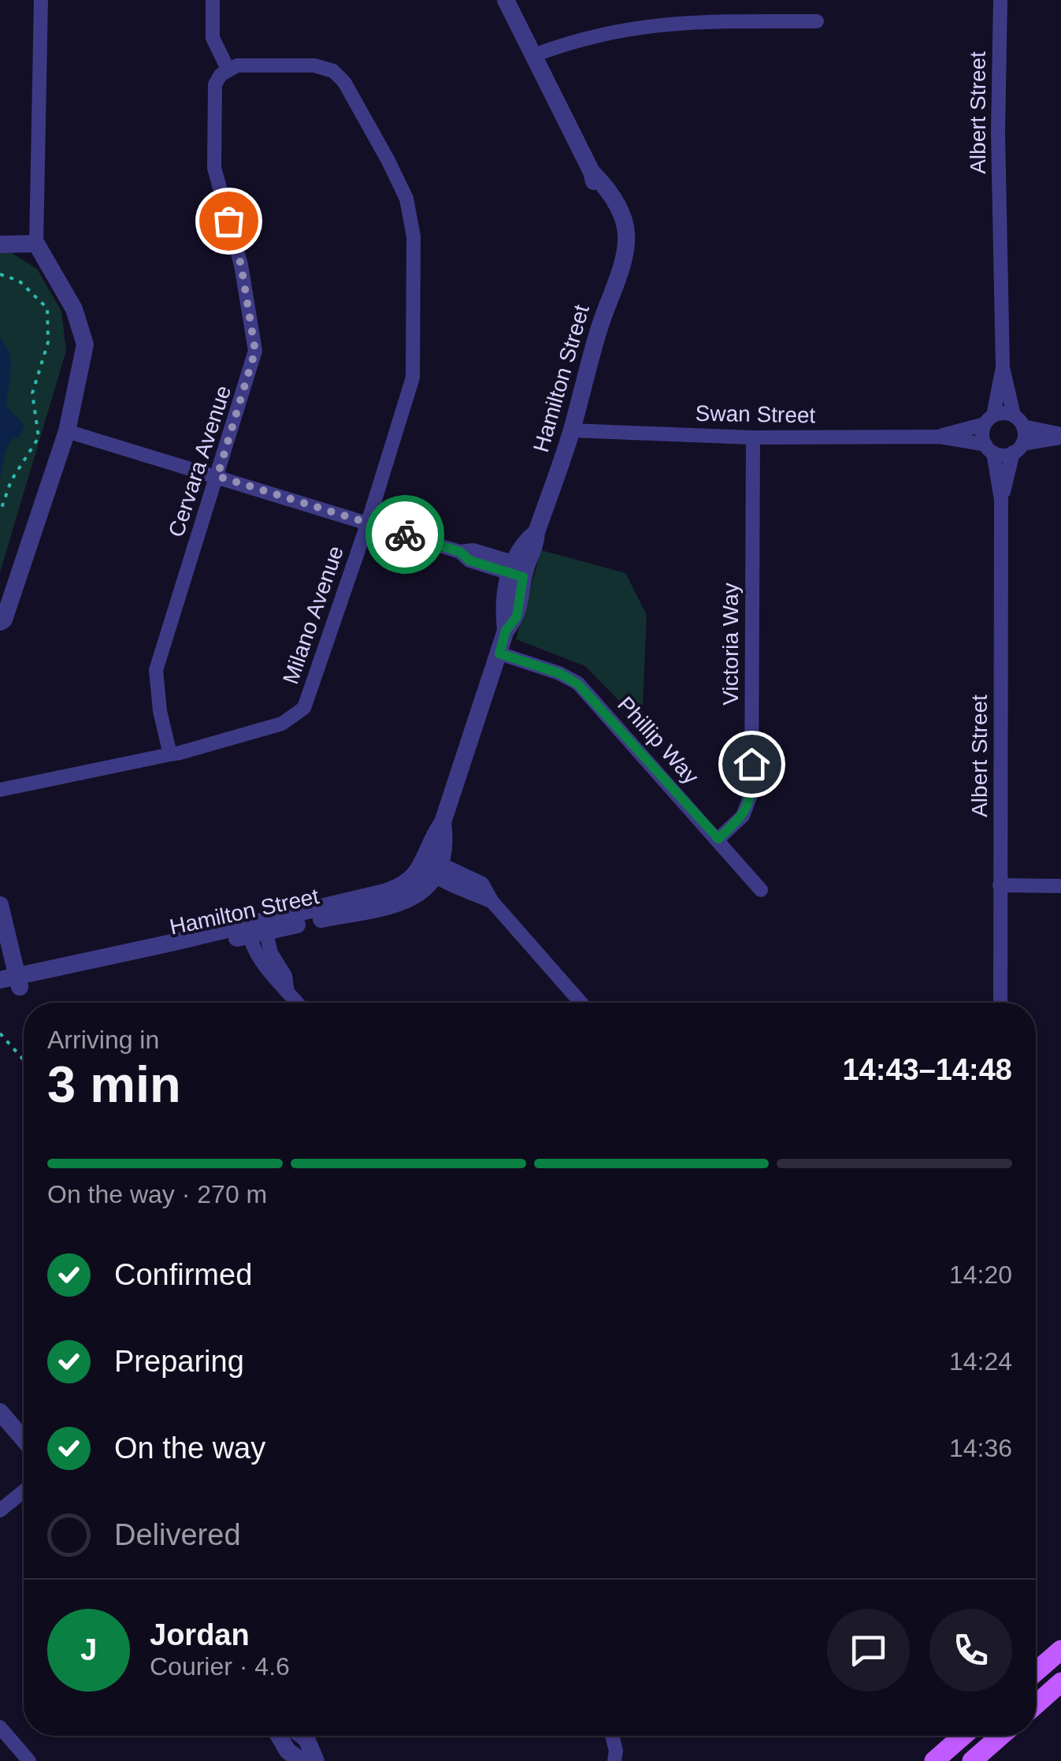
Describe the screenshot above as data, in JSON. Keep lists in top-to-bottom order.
{
  "streets": {
    "street": [
      "Albert Street",
      "Hamilton Street",
      "Swan Street",
      "Cervara Avenue",
      "Milano Avenue",
      "Victoria Way",
      "Phillip Way"
    ]
  },
  "crossings": [
    ["Albert Street", "Swan Street"],
    ["Hamilton Street", "Swan Street"],
    ["Hamilton Street", "Phillip Way"],
    ["Swan Street", "Victoria Way"],
    ["Cervara Avenue", "Milano Avenue"],
    ["Victoria Way", "Phillip Way"]
  ],
  "page": {
    "heading": ["3 min", "Arriving in", "14:43–14:48"],
    "panel": ["Jordan", "Courier · 4.6"],
    "bar": "On the way · 270 m",
    "list": [
      ["Confirmed", "14:20"],
      ["Preparing", "14:24"],
      ["On the way", "14:36"],
      "Delivered"
    ],
    "round": "J"
  }
}
